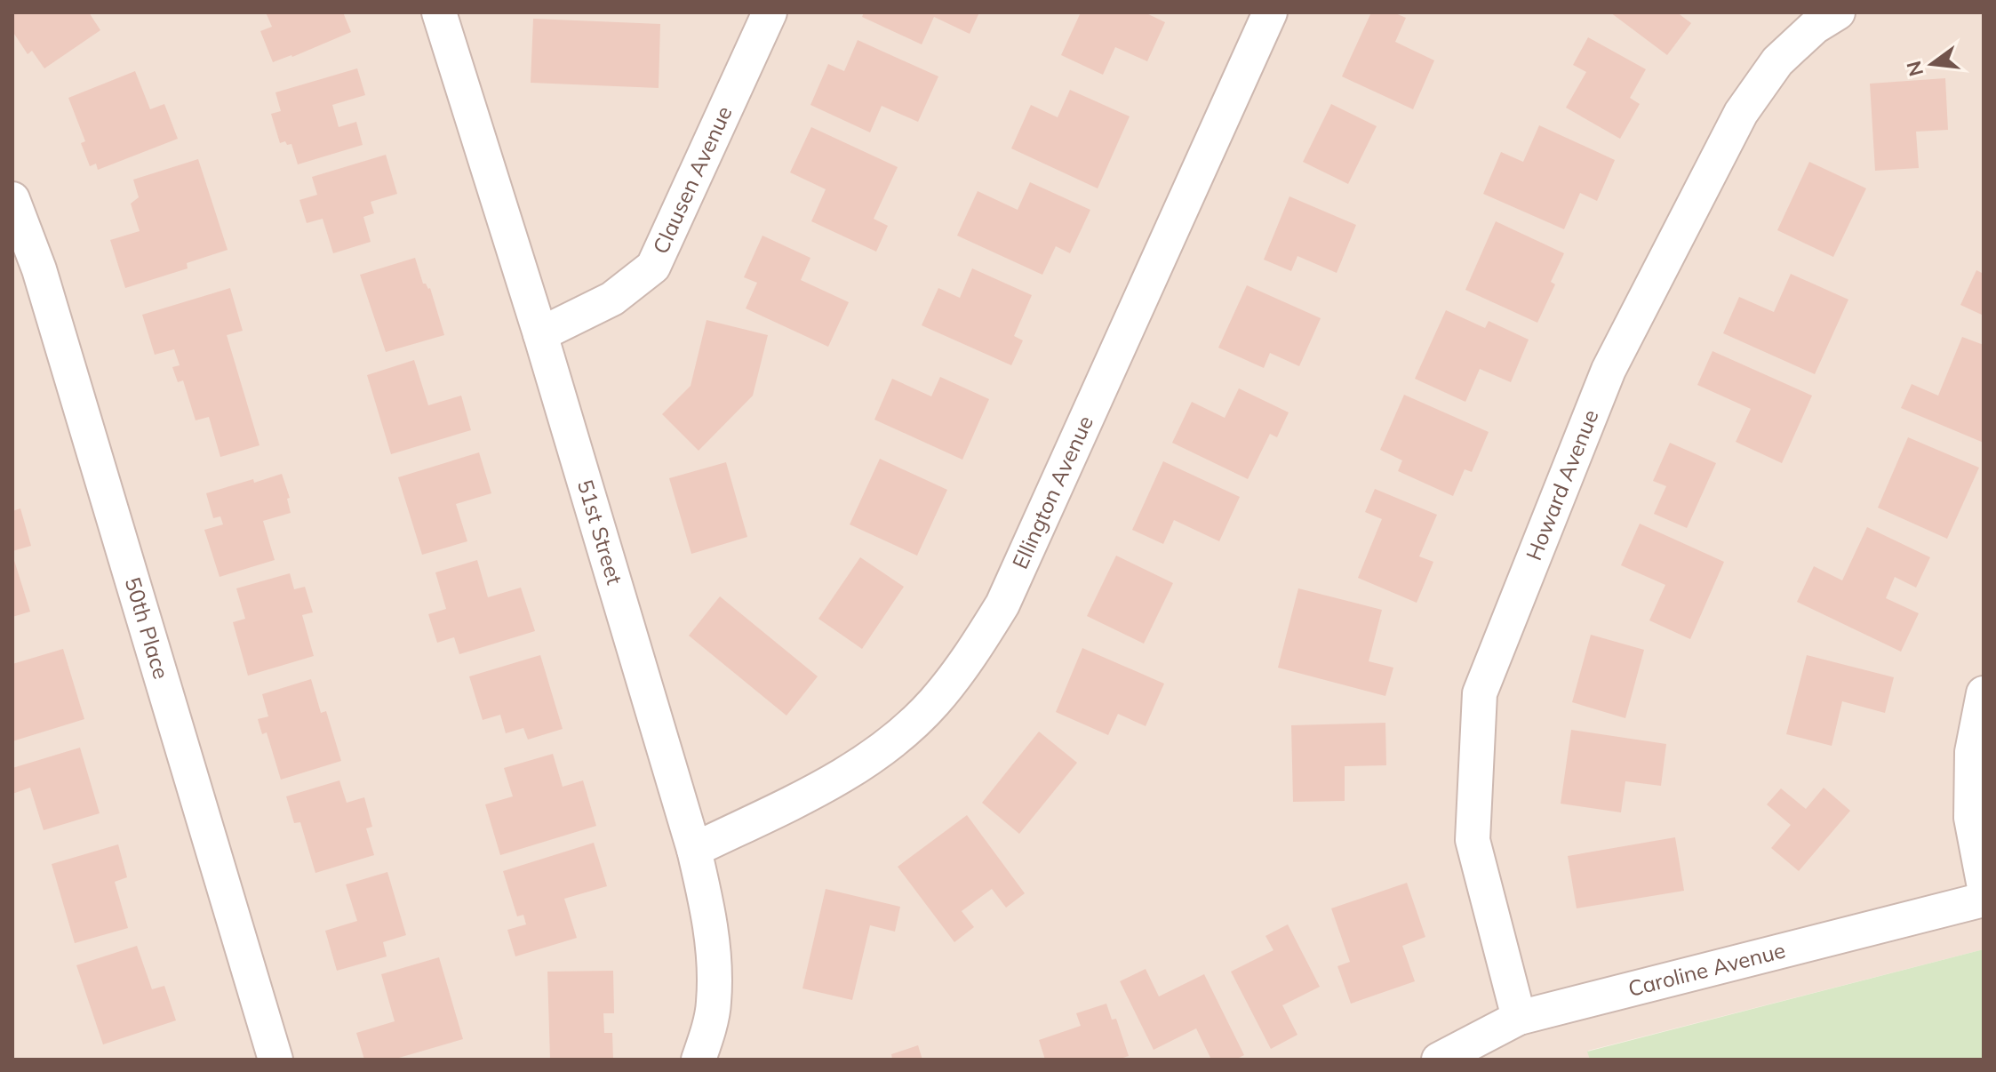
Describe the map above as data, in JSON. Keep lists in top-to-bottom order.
{
  "streets": {
    "street": [
      "Clausen Avenue",
      "Howard Avenue",
      "Ellington Avenue",
      "51st Street",
      "50th Place",
      "Caroline Avenue"
    ]
  },
  "crossings": [
    ["Clausen Avenue", "51st Street"],
    ["Howard Avenue", "Caroline Avenue"],
    ["Ellington Avenue", "51st Street"]
  ],
  "north": "left"
}
